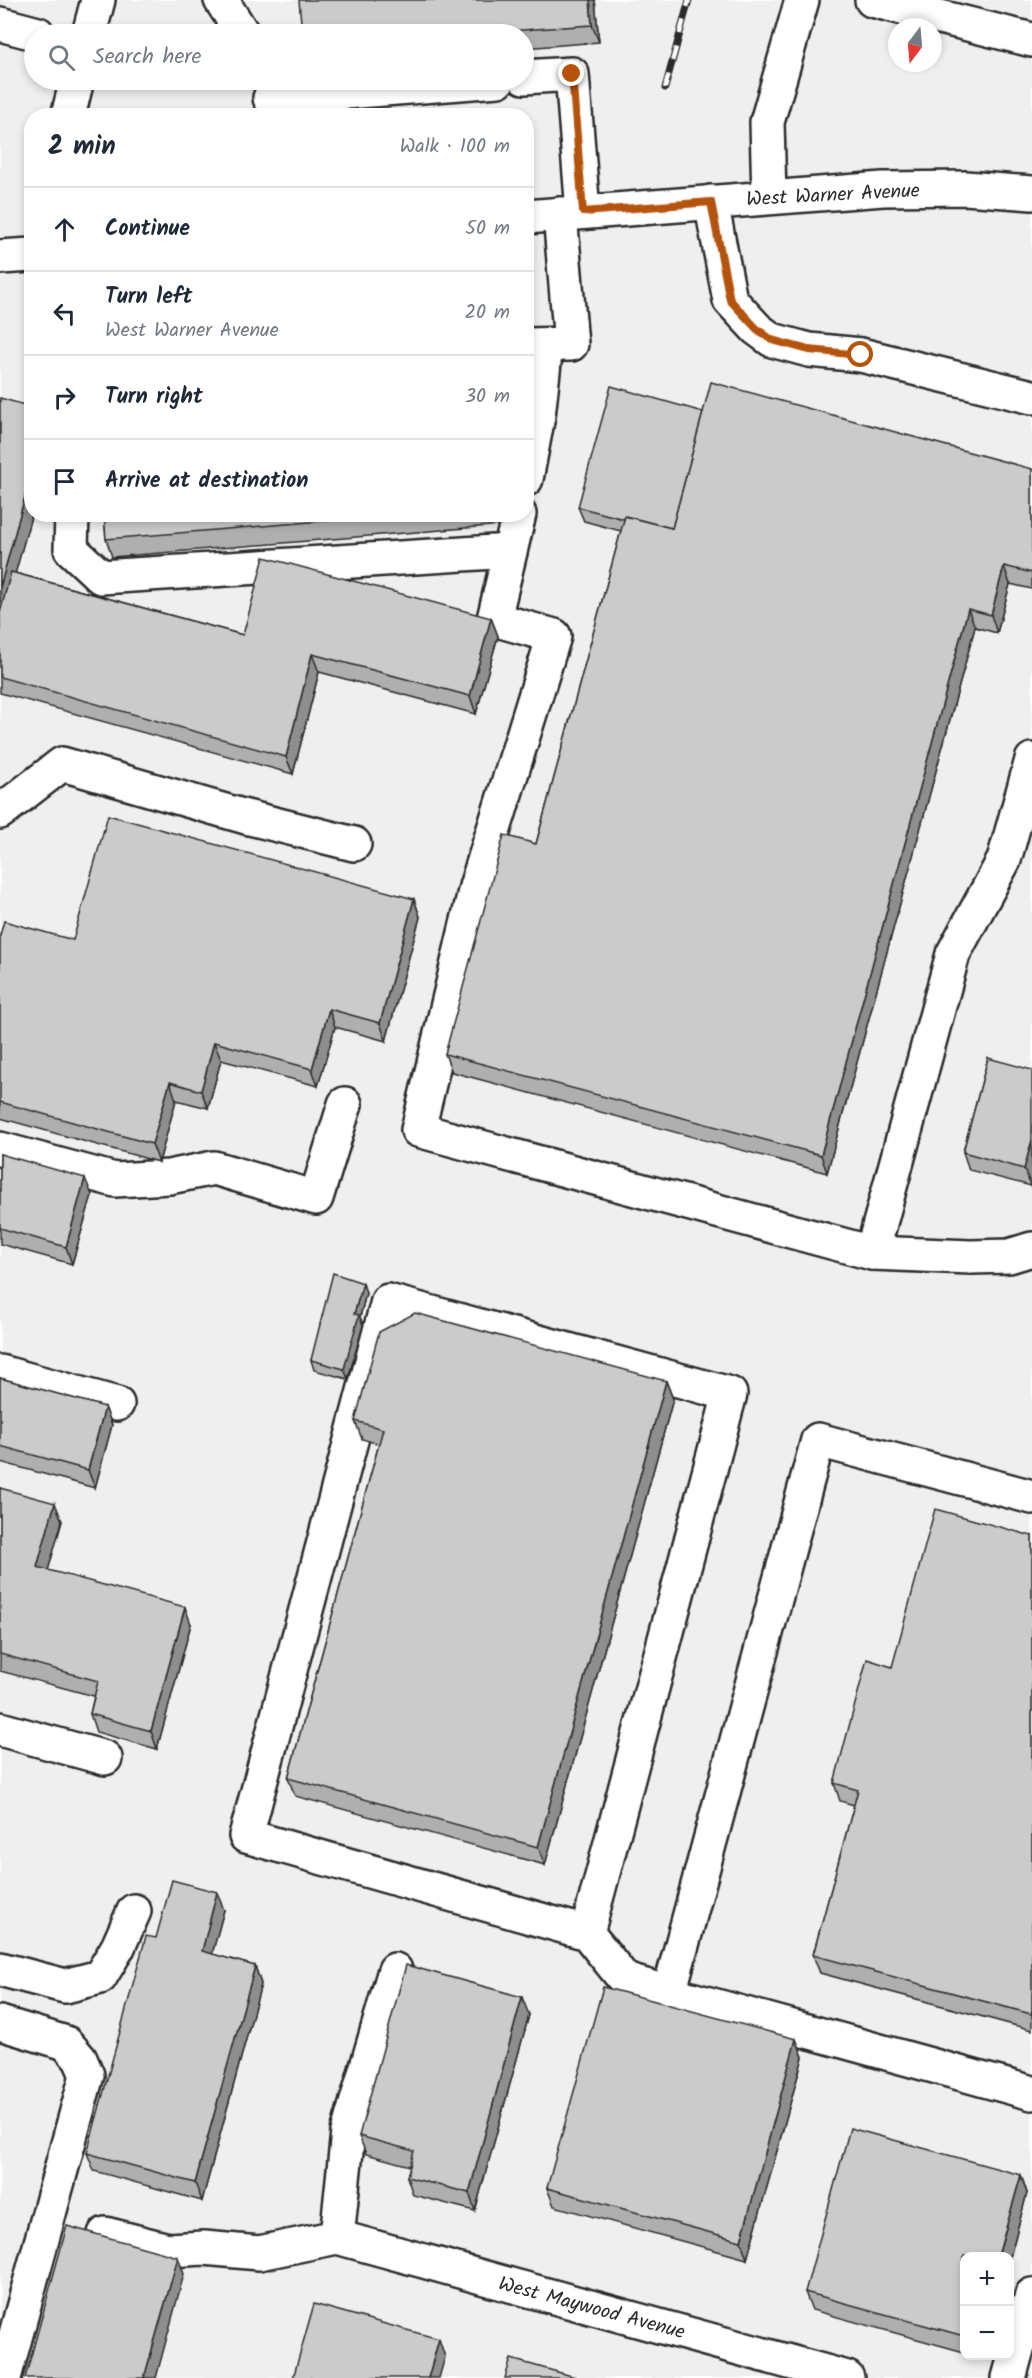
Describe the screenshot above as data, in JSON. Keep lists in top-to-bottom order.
{
  "streets": {
    "street": ["West Warner Avenue", "West Maywood Avenue"]
  },
  "north": "bottom",
  "page": {
    "search": "Search here",
    "heading": ["2 min", "Walk · 100 m"],
    "list": [
      ["Continue", "50 m"],
      ["Turn left", "West Warner Avenue", "20 m"],
      ["Turn right", "30 m"],
      "Arrive at destination"
    ],
    "map_buttons": ["+", "−"]
  }
}
